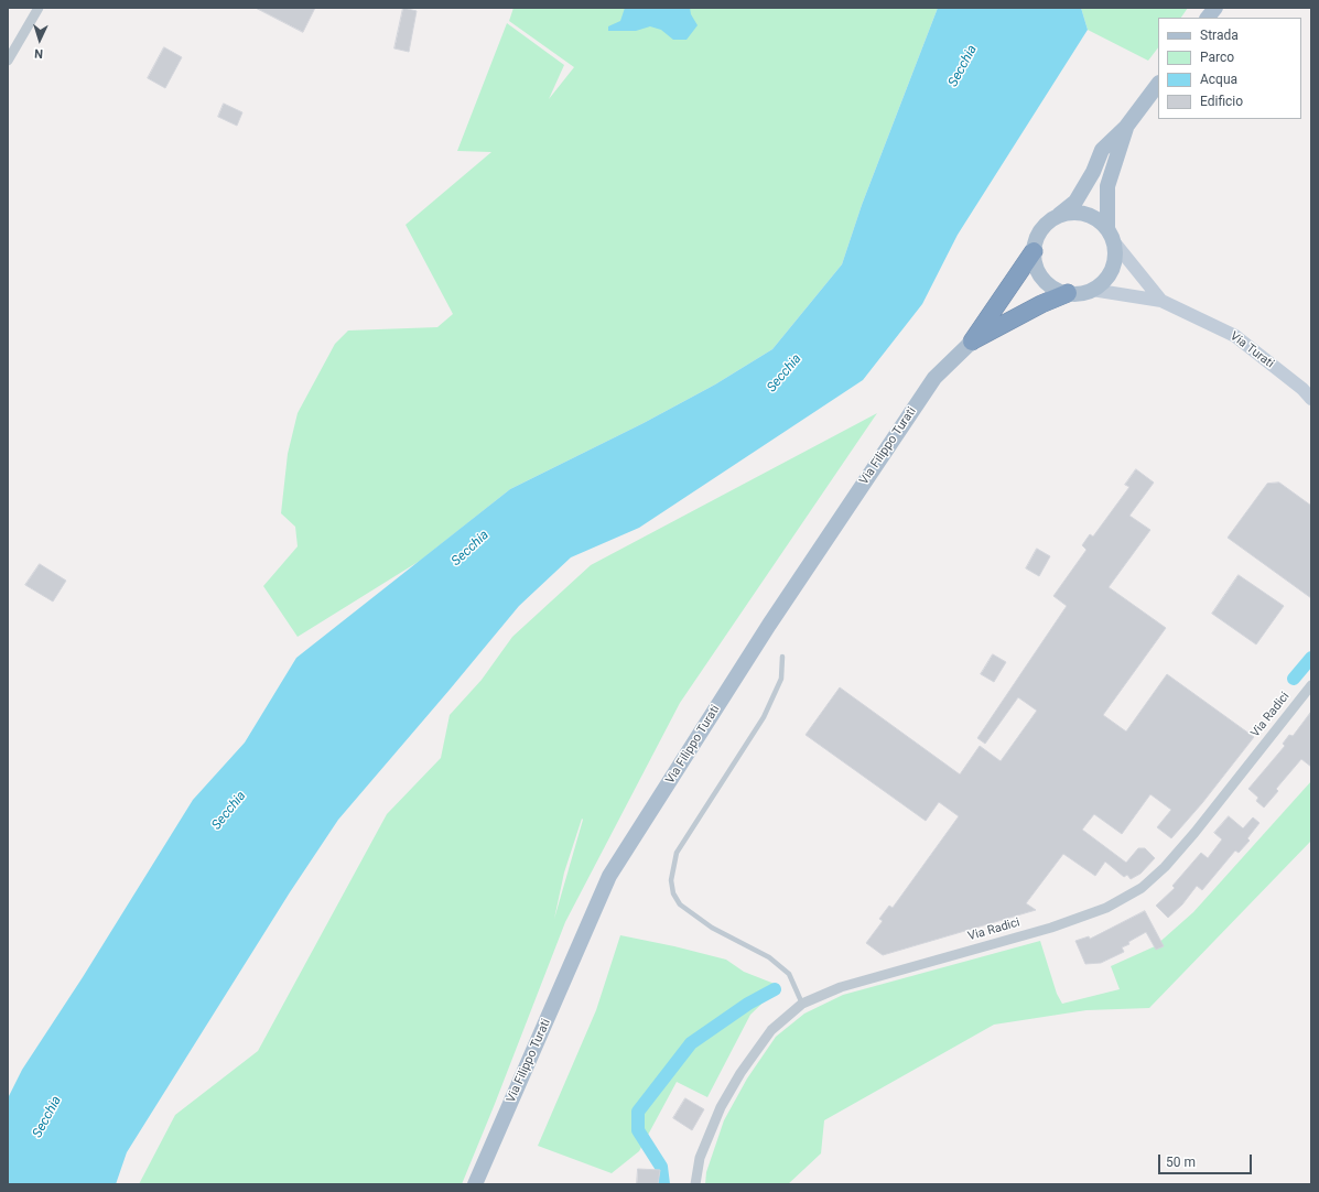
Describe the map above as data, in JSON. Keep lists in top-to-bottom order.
{
  "streets": {
    "main road": ["Via Filippo Turati"],
    "street": ["Via Turati", "Via Radici"]
  },
  "water": ["Secchia"],
  "legend": [
    "Strada",
    "Parco",
    "Acqua",
    "Edificio"
  ],
  "scale_bar": "50 m",
  "north": "bottom"
}
